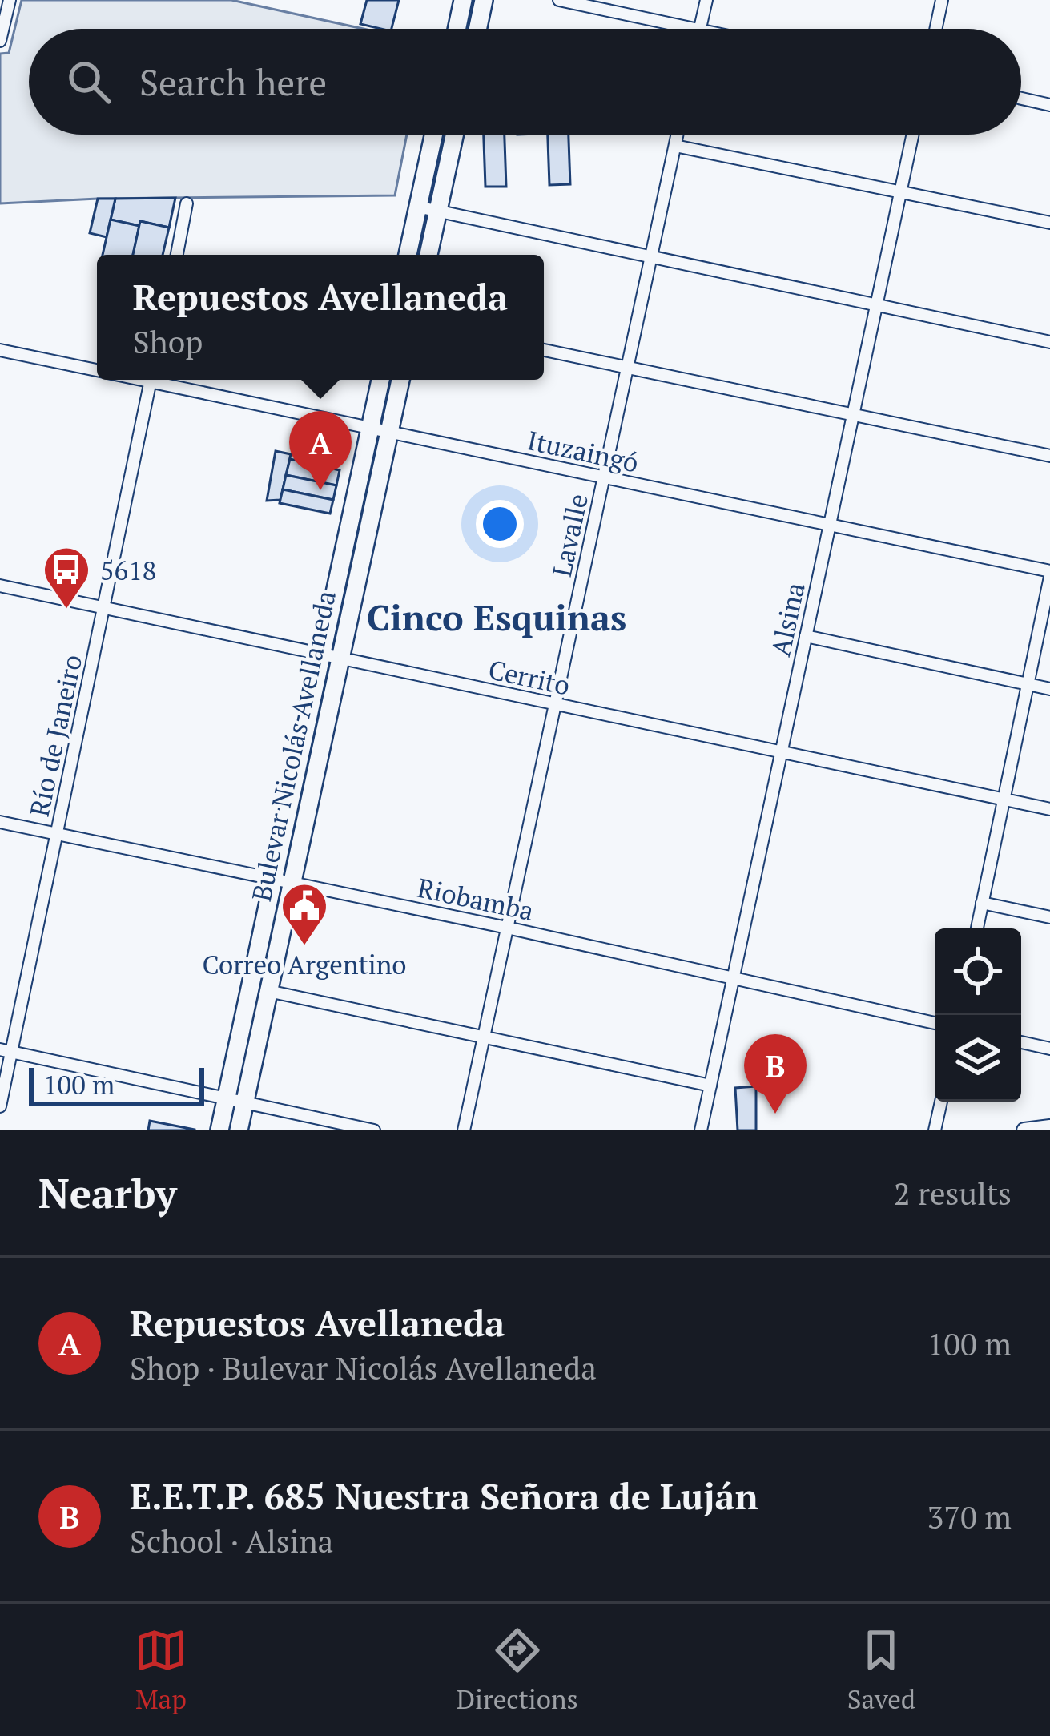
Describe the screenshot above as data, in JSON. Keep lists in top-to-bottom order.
{
  "streets": {
    "main road": ["Bulevar Nicolás Avellaneda"],
    "street": [
      "Ituzaingó",
      "Lavalle",
      "Alsina",
      "Cerrito",
      "Río de Janeiro",
      "Riobamba"
    ]
  },
  "crossings": [
    ["Ituzaingó", "Lavalle"],
    ["Ituzaingó", "Alsina"],
    ["Ituzaingó", "Bulevar Nicolás Avellaneda"],
    ["Lavalle", "Cerrito"],
    ["Lavalle", "Riobamba"],
    ["Alsina", "Cerrito"],
    ["Alsina", "Riobamba"],
    ["Cerrito", "Río de Janeiro"],
    ["Cerrito", "Bulevar Nicolás Avellaneda"],
    ["Río de Janeiro", "Riobamba"],
    ["Bulevar Nicolás Avellaneda", "Riobamba"]
  ],
  "districts": ["Cinco Esquinas"],
  "places": {
    "bus stop": ["5618"],
    "public building": ["Correo Argentino"]
  },
  "scale_bar": "100 m",
  "page": {
    "search": "Search here",
    "popup": ["Repuestos Avellaneda", "Shop"],
    "pins": ["A", "B"],
    "scale": "100 m",
    "heading": ["Nearby", "2 results"],
    "list": [
      {
        "mark": "A",
        "name": "Repuestos Avellaneda",
        "note": "Shop · Bulevar Nicolás Avellaneda",
        "value": "100 m"
      },
      {
        "mark": "B",
        "name": "E.E.T.P. 685 Nuestra Señora de Luján",
        "note": "School · Alsina",
        "value": "370 m"
      }
    ],
    "nav": ["Map", "Directions", "Saved"]
  }
}
